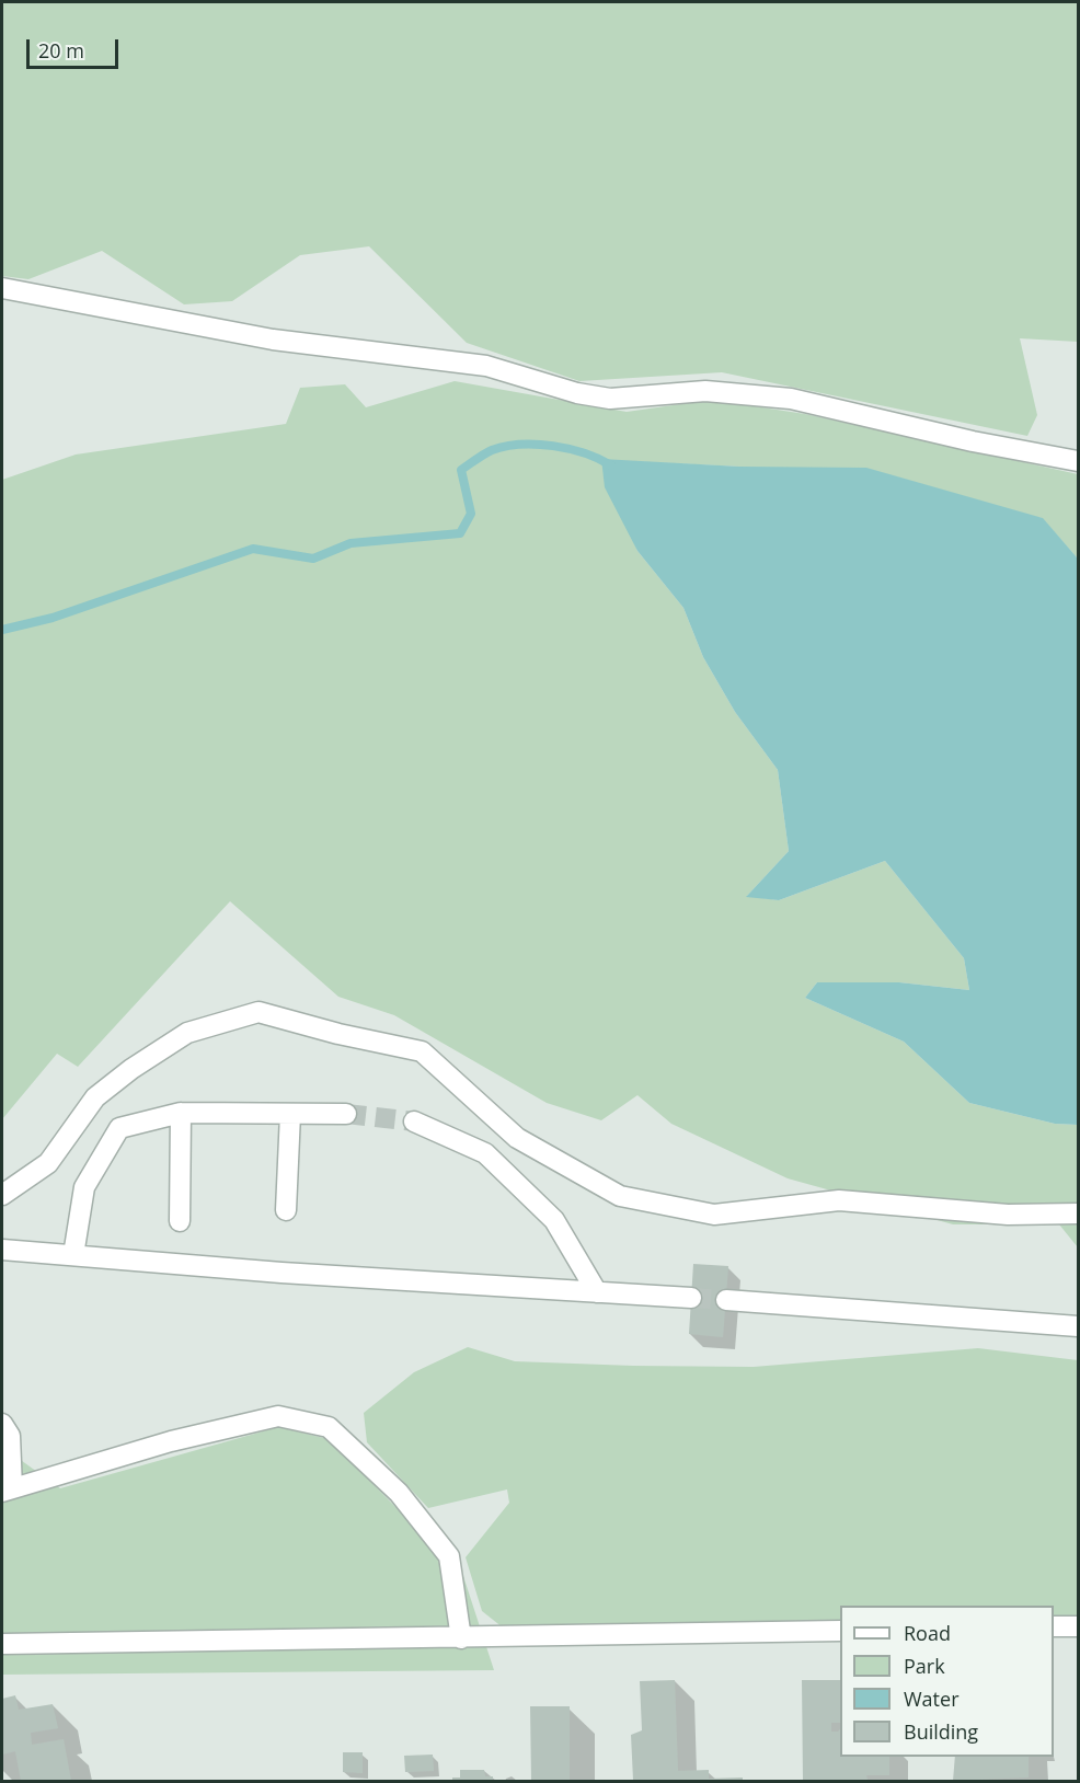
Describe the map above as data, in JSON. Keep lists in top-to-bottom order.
{
  "legend": [
    "Road",
    "Park",
    "Water",
    "Building"
  ],
  "scale_bar": "20 m"
}
